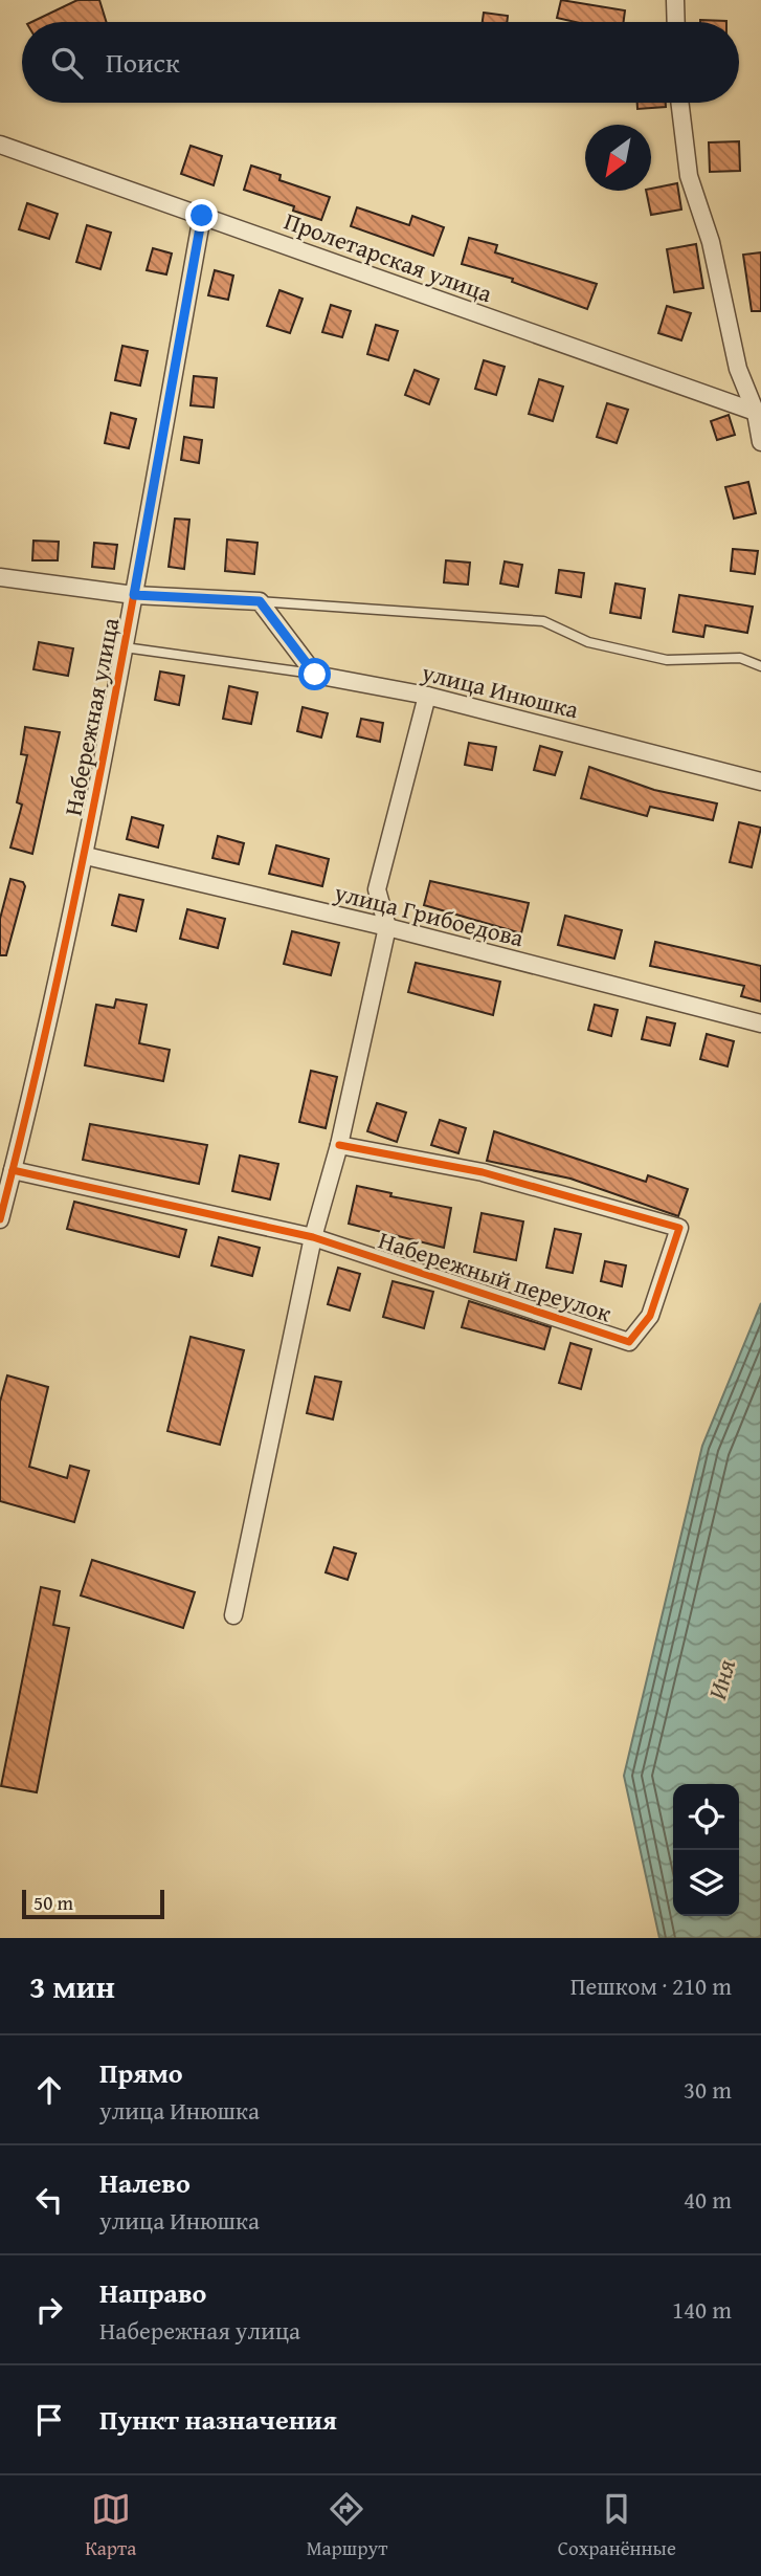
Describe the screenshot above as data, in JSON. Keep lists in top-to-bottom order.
{
  "streets": {
    "street": [
      "Пролетарская улица",
      "улица Инюшка",
      "Набережная улица",
      "улица Грибоедова",
      "Набережный переулок"
    ]
  },
  "crossings": [
    ["Пролетарская улица", "Набережная улица"],
    ["Набережная улица", "улица Грибоедова"],
    ["Набережная улица", "Набережный переулок"]
  ],
  "water": ["Иня"],
  "scale_bar": "50 m",
  "north": "bottom left",
  "page": {
    "search": "Поиск",
    "scale": "50 m",
    "heading": ["3 мин", "Пешком · 210 m"],
    "list": [
      ["Прямо", "улица Инюшка", "30 m"],
      ["Налево", "улица Инюшка", "40 m"],
      ["Направо", "Набережная улица", "140 m"],
      "Пункт назначения"
    ],
    "nav": ["Карта", "Маршрут", "Сохранённые"]
  }
}
